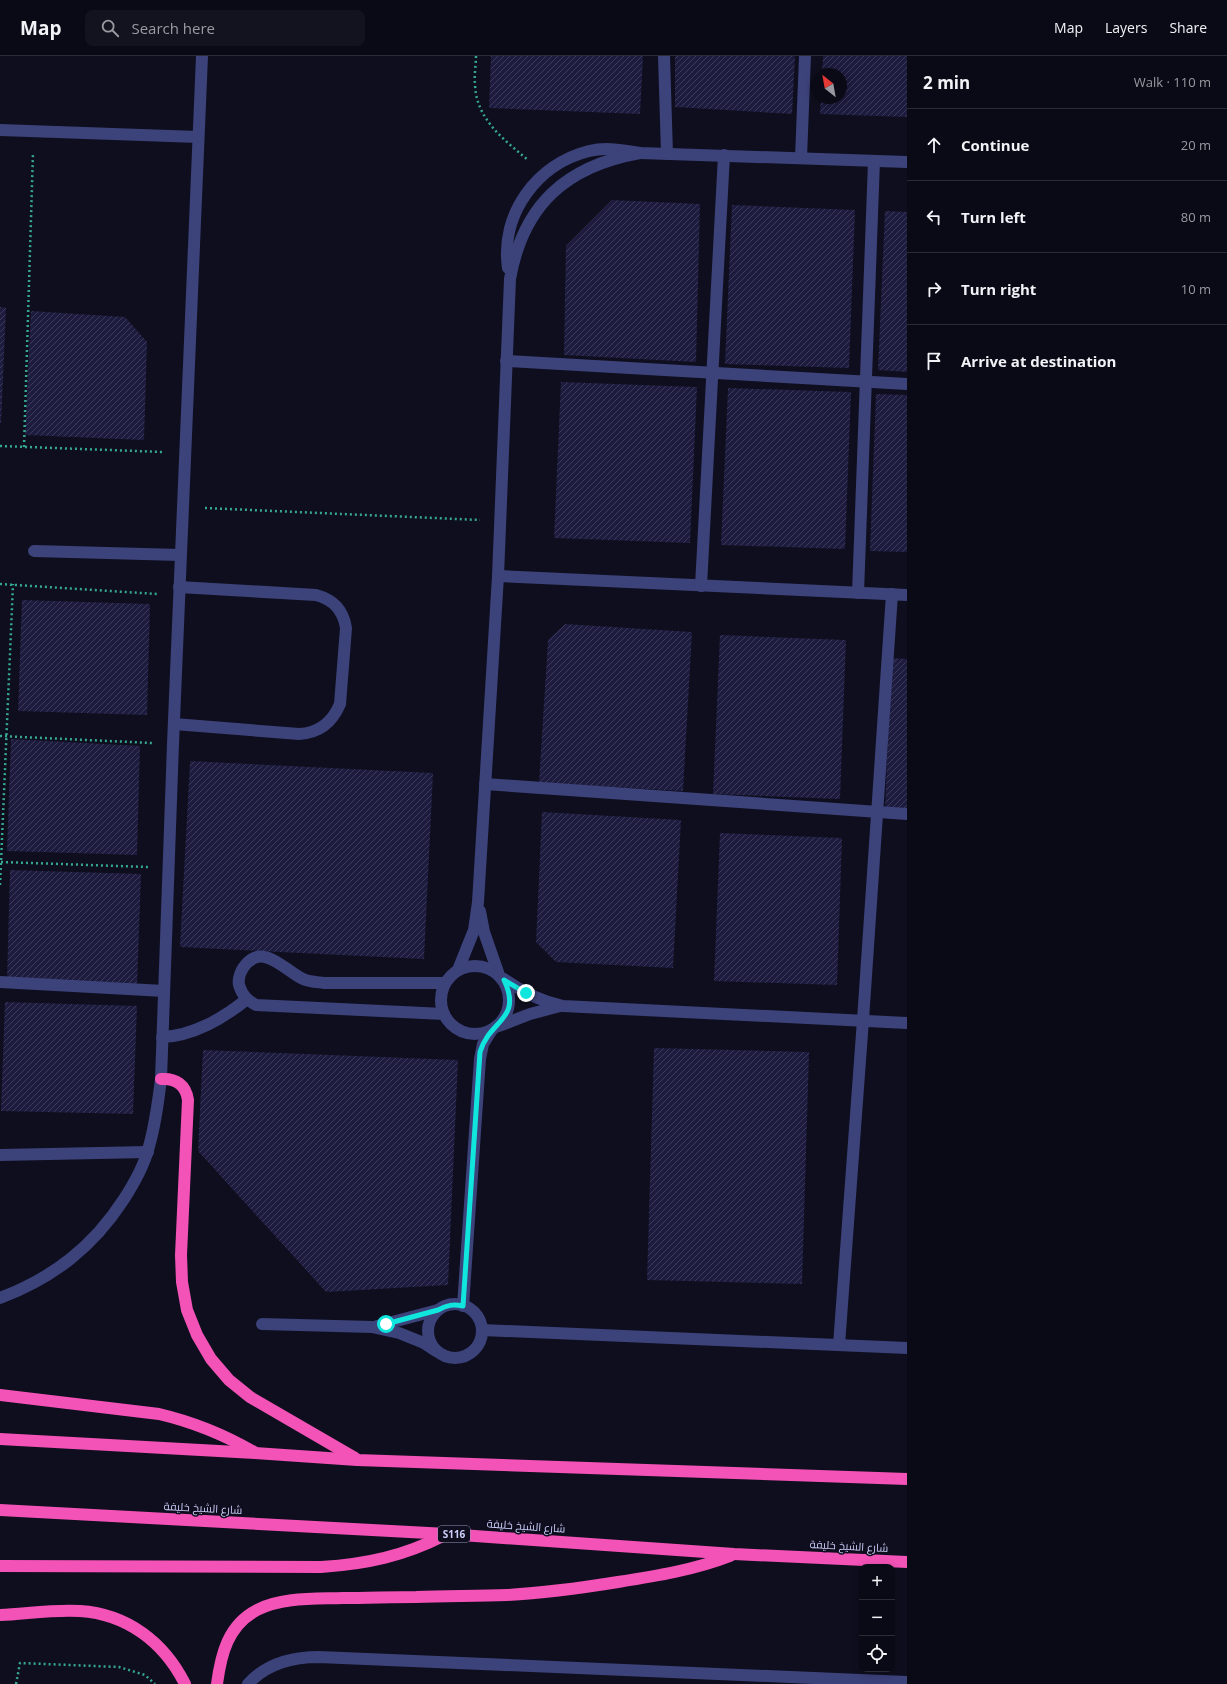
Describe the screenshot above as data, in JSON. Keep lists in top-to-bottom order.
{
  "streets": {
    "highway": ["شارع الشيخ خليفة", "S116"]
  },
  "north": "top left",
  "page": {
    "header": "Map",
    "search": "Search here",
    "nav": ["Map", "Layers", "Share"],
    "heading": ["2 min", "Walk · 110 m"],
    "list": [
      ["Continue", "20 m"],
      ["Turn left", "80 m"],
      ["Turn right", "10 m"],
      "Arrive at destination"
    ],
    "map_buttons": ["+", "−"]
  }
}
